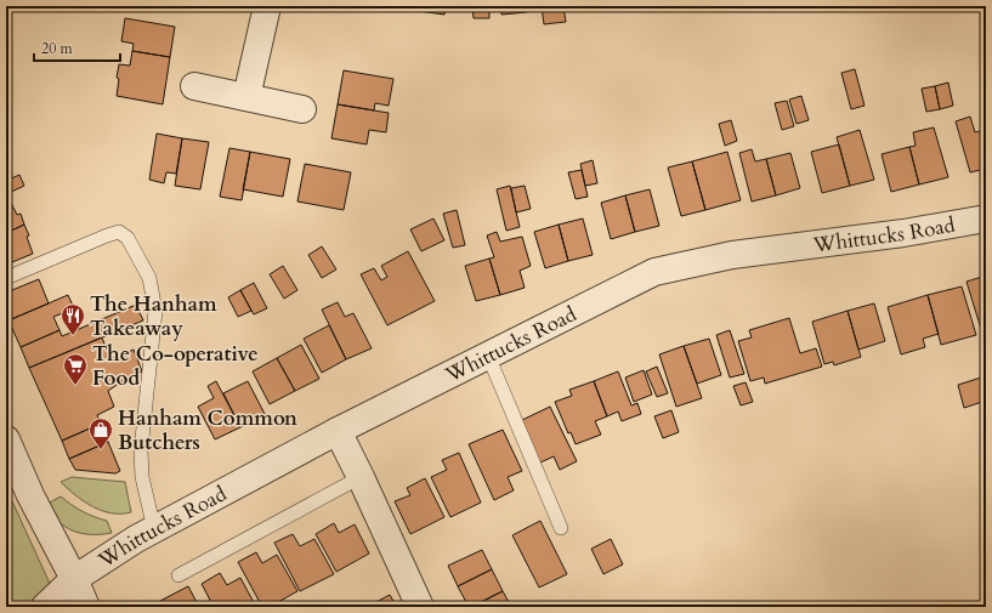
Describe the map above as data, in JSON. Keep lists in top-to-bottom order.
{
  "streets": {
    "street": ["Whittucks Road"]
  },
  "places": {
    "restaurant": ["The Hanham Takeaway"],
    "supermarket": ["The Co-operative Food"],
    "shop": ["Hanham Common Butchers"]
  },
  "scale_bar": "20 m"
}
